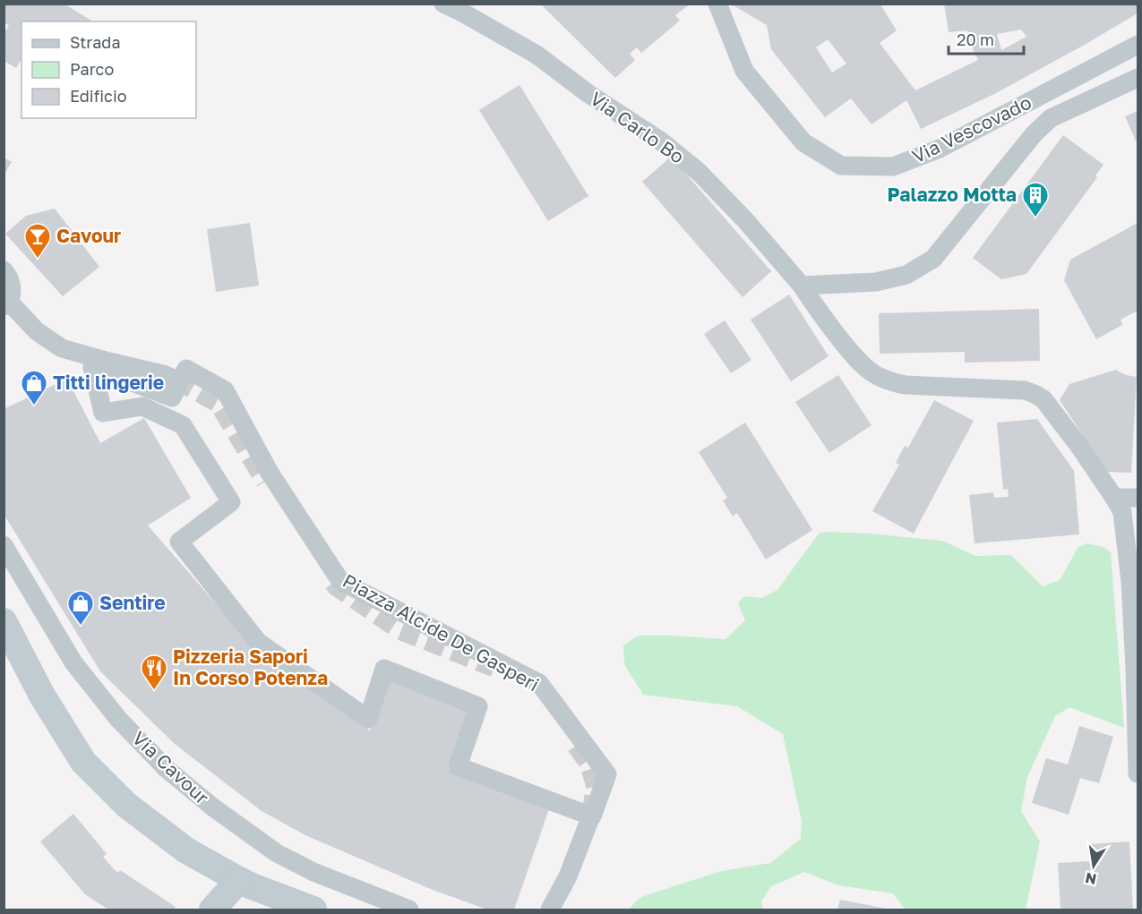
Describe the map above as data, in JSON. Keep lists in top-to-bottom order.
{
  "streets": {
    "street": [
      "Via Carlo Bo",
      "Via Vescovado",
      "Piazza Alcide De Gasperi",
      "Via Cavour"
    ]
  },
  "places": {
    "building": ["Palazzo Motta"],
    "bar": ["Cavour"],
    "shop": ["Titti lingerie", "Sentire"],
    "restaurant": ["Pizzeria Sapori In Corso Potenza"]
  },
  "legend": ["Strada", "Parco", "Edificio"],
  "scale_bar": "20 m",
  "north": "bottom"
}
